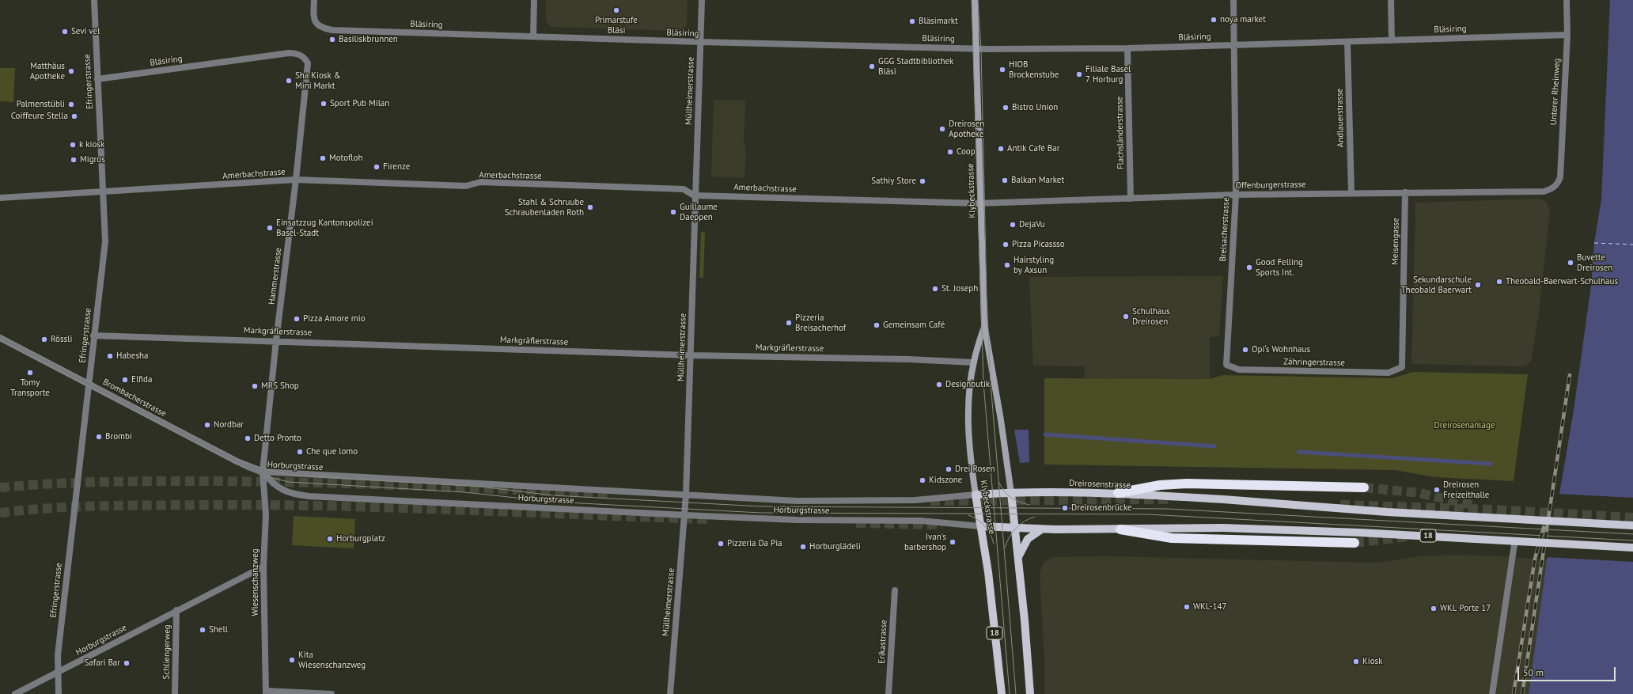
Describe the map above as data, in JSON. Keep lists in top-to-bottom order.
{
  "streets": {
    "main road": ["Klybeckstrasse", "Dreirosenstrasse", "18"],
    "street": [
      "Bläsiring",
      "Efringerstrasse",
      "Müllheimerstrasse",
      "Unterer Rheinweg",
      "Andlauerstrasse",
      "Flachsländerstrasse",
      "Amerbachstrasse",
      "Offenburgerstrasse",
      "Breisacherstrasse",
      "Meisengasse",
      "Hammerstrasse",
      "Markgräflerstrasse",
      "Zähringerstrasse",
      "Brombacherstrasse",
      "Horburgstrasse",
      "Wiesenschanzweg",
      "Erikastrasse",
      "Schliengerweg"
    ]
  },
  "crossings": [
    ["Bläsiring", "Efringerstrasse"],
    ["Bläsiring", "Müllheimerstrasse"],
    ["Bläsiring", "Unterer Rheinweg"],
    ["Bläsiring", "Andlauerstrasse"],
    ["Bläsiring", "Flachsländerstrasse"],
    ["Bläsiring", "Klybeckstrasse"],
    ["Bläsiring", "Breisacherstrasse"],
    ["Bläsiring", "Hammerstrasse"],
    ["Efringerstrasse", "Amerbachstrasse"],
    ["Efringerstrasse", "Markgräflerstrasse"],
    ["Efringerstrasse", "Brombacherstrasse"],
    ["Efringerstrasse", "Horburgstrasse"],
    ["Müllheimerstrasse", "Amerbachstrasse"],
    ["Müllheimerstrasse", "Markgräflerstrasse"],
    ["Müllheimerstrasse", "Horburgstrasse"],
    ["Unterer Rheinweg", "Offenburgerstrasse"],
    ["Andlauerstrasse", "Offenburgerstrasse"],
    ["Flachsländerstrasse", "Offenburgerstrasse"],
    ["Amerbachstrasse", "Offenburgerstrasse"],
    ["Amerbachstrasse", "Klybeckstrasse"],
    ["Amerbachstrasse", "Hammerstrasse"],
    ["Offenburgerstrasse", "Klybeckstrasse"],
    ["Offenburgerstrasse", "Breisacherstrasse"],
    ["Offenburgerstrasse", "Meisengasse"],
    ["Klybeckstrasse", "Markgräflerstrasse"],
    ["Klybeckstrasse", "Horburgstrasse"],
    ["Klybeckstrasse", "Dreirosenstrasse"],
    ["Klybeckstrasse", "18"],
    ["Breisacherstrasse", "Zähringerstrasse"],
    ["Meisengasse", "Zähringerstrasse"],
    ["Hammerstrasse", "Markgräflerstrasse"],
    ["Hammerstrasse", "Brombacherstrasse"],
    ["Hammerstrasse", "Horburgstrasse"],
    ["Hammerstrasse", "Wiesenschanzweg"],
    ["Brombacherstrasse", "Horburgstrasse"],
    ["Brombacherstrasse", "Wiesenschanzweg"],
    ["Horburgstrasse", "Dreirosenstrasse"],
    ["Horburgstrasse", "18"],
    ["Horburgstrasse", "Wiesenschanzweg"],
    ["Horburgstrasse", "Schliengerweg"]
  ],
  "parks": ["Dreirosenanlage"],
  "places": [
    "Primarstufe Bläsi",
    "noya market",
    "Bläsimarkt",
    "Sevi vel",
    "Basiliskbrunnen",
    "GGG Stadtbibliothek Bläsi",
    "HIOB Brockenstube",
    "Matthäus Apotheke",
    "Filiale Basel 7 Horburg",
    "Sha Kiosk & Mini Markt",
    "Sport Pub Milan",
    "Palmenstübli",
    "Bistro Union",
    "Coiffeure Stella",
    "Dreirosen Apotheke",
    "k kiosk",
    "Antik Café Bar",
    "Coop",
    "Motofloh",
    "Migros",
    "Firenze",
    "Balkan Market",
    "Sathiy Store",
    "Stahl & Schruube Schraubenladen Roth",
    "Guillaume Daeppen",
    "DejaVu",
    "Einsatzzug Kantonspolizei Basel-Stadt",
    "Pizza Picassso",
    "Buvette Dreirosen",
    "Hairstyling by Axsun",
    "Good Felling Sports Int.",
    "Theobald-Baerwart-Schulhaus",
    "Sekundarschule Theobald Baerwart",
    "St. Joseph",
    "Schulhaus Dreirosen",
    "Pizza Amore mio",
    "Pizzeria Breisacherhof",
    "Gemeinsam Café",
    "Rössli",
    "Opi‘s Wohnhaus",
    "Habesha",
    "Tomy Transporte",
    "Elfida",
    "Designbutik",
    "MRS Shop",
    "Nordbar",
    "Brombi",
    "Detto Pronto",
    "Che que lomo",
    "Drei Rosen",
    "Kidszone",
    "Dreirosen Freizeithalle",
    "Dreirosenbrücke",
    "Horburgplatz",
    "Ivan's barbershop",
    "Pizzeria Da Pia",
    "Horburglädeli",
    "WKL-147",
    "WKL Porte 17",
    "Shell",
    "Kita Wiesenschanzweg",
    "Kiosk",
    "Safari Bar"
  ],
  "scale_bar": "50 m"
}
